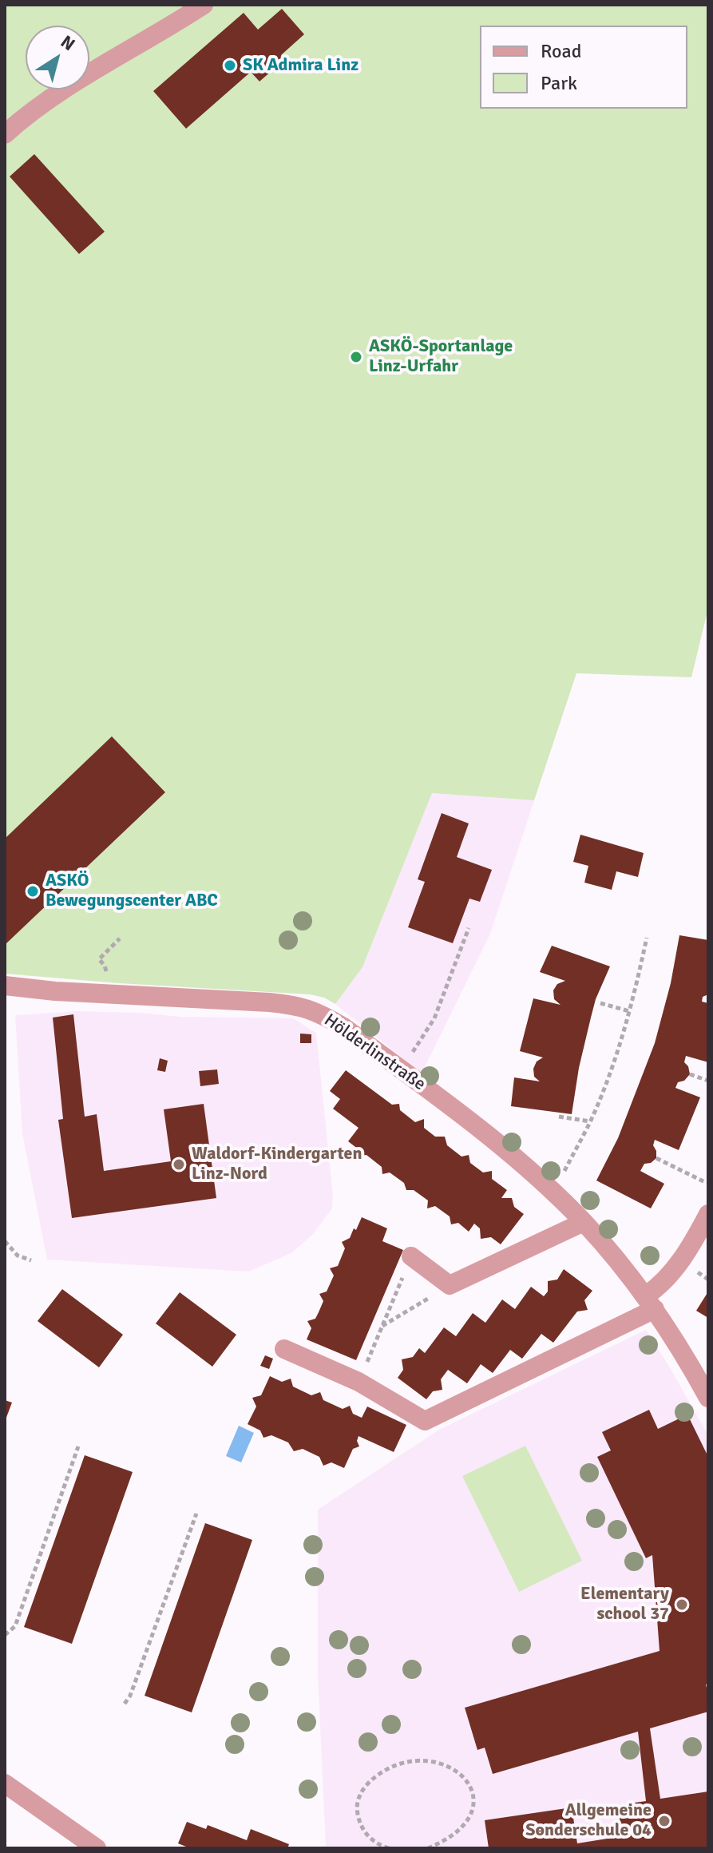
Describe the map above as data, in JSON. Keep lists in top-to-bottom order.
{
  "streets": {
    "street": ["Hölderlinstraße"]
  },
  "places": [
    "SK Admira Linz",
    "ASKÖ-Sportanlage Linz-Urfahr",
    "ASKÖ Bewegungscenter ABC",
    "Waldorf-Kindergarten Linz-Nord",
    "Elementary school 37",
    "Allgemeine Sonderschule 04"
  ],
  "legend": ["Road", "Park"],
  "north": "top right"
}
